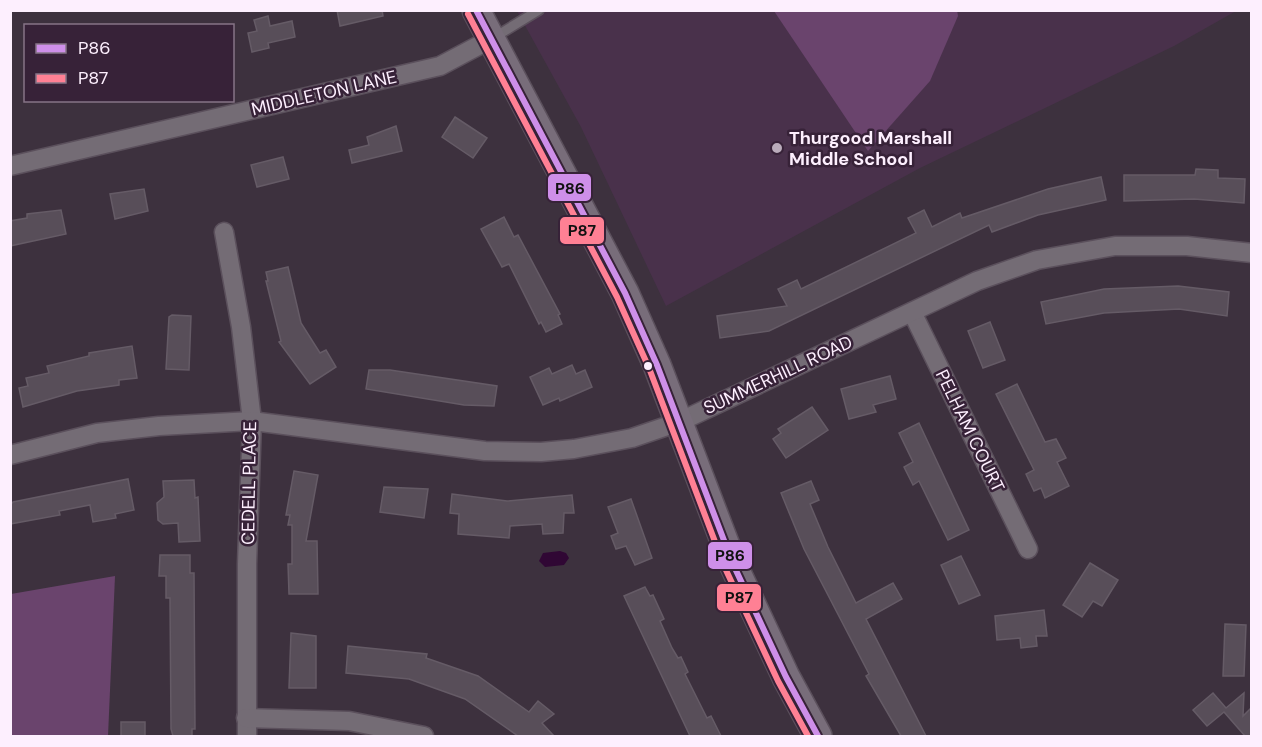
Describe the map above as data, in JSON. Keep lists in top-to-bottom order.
{
  "streets": {
    "street": [
      "MIDDLETON LANE",
      "SUMMERHILL ROAD",
      "PELHAM COURT",
      "CEDELL PLACE"
    ]
  },
  "crossings": [
    ["SUMMERHILL ROAD", "PELHAM COURT"],
    ["SUMMERHILL ROAD", "CEDELL PLACE"]
  ],
  "places": ["Thurgood Marshall Middle School"],
  "lines": ["transit line P86", "transit line P87"],
  "legend": ["P86", "P87"]
}
